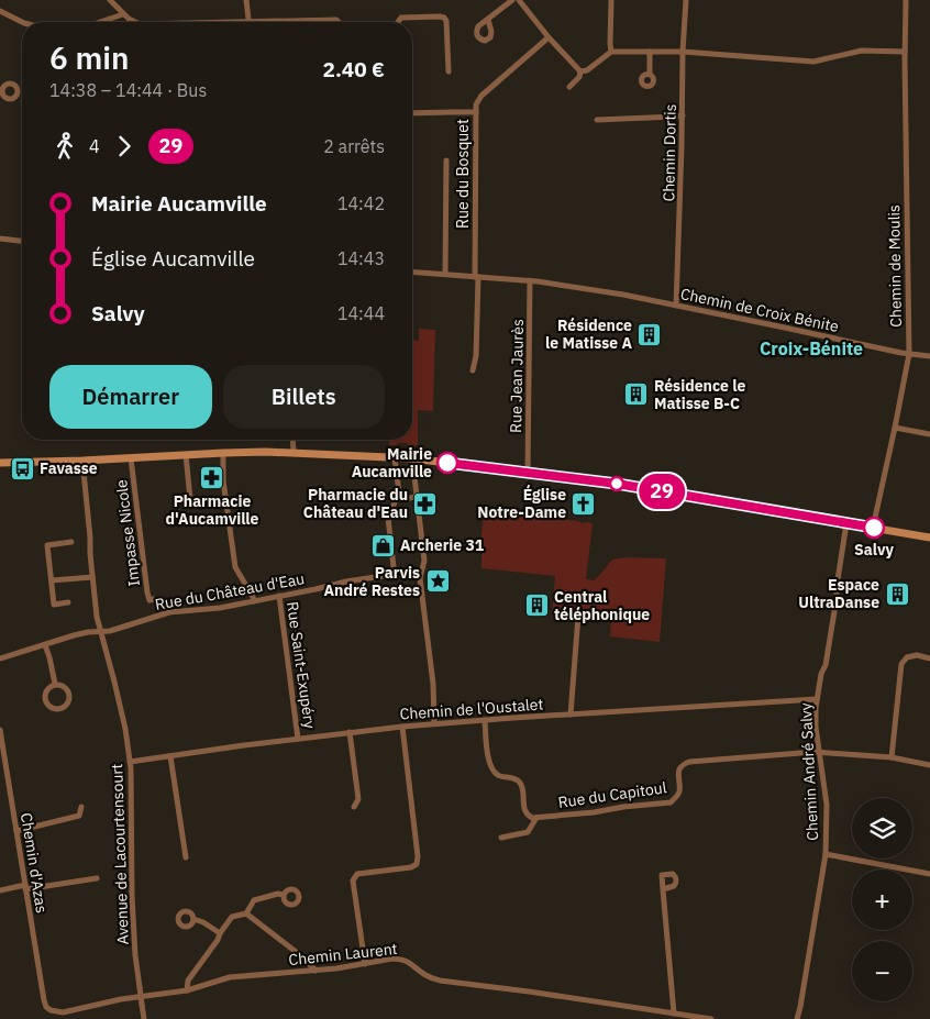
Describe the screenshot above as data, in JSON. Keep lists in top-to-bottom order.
{
  "streets": {
    "street": [
      "Chemin Dortis",
      "Rue du Bosquet",
      "Chemin de Moulis",
      "Chemin de Croix Bénite",
      "Rue Jean Jaurès",
      "Impasse Nicole",
      "Rue du Château d'Eau",
      "Rue Saint-Exupéry",
      "Chemin de l'Oustalet",
      "Chemin André Salvy",
      "Rue du Capitoul",
      "Avenue de Lacourtensourt",
      "Chemin d'Azas",
      "Chemin Laurent"
    ]
  },
  "crossings": [
    ["Chemin Dortis", "Chemin de Croix Bénite"],
    ["Rue du Bosquet", "Chemin de Croix Bénite"],
    ["Chemin de Moulis", "Chemin de Croix Bénite"],
    ["Chemin de Croix Bénite", "Rue Jean Jaurès"],
    ["Rue du Château d'Eau", "Rue Saint-Exupéry"],
    ["Rue du Château d'Eau", "Avenue de Lacourtensourt"],
    ["Rue Saint-Exupéry", "Chemin de l'Oustalet"],
    ["Chemin de l'Oustalet", "Chemin André Salvy"],
    ["Chemin de l'Oustalet", "Avenue de Lacourtensourt"],
    ["Chemin André Salvy", "Rue du Capitoul"],
    ["Chemin d'Azas", "Chemin Laurent"]
  ],
  "districts": ["Croix-Bénite"],
  "places": {
    "building": [
      "Résidence le Matisse A",
      "Résidence le Matisse B-C",
      "Espace UltraDanse",
      "Central téléphonique"
    ],
    "other": ["Mairie Aucamville", "Salvy"],
    "bus stop": ["Favasse"],
    "pharmacy": ["Pharmacie d'Aucamville", "Pharmacie du Château d'Eau"],
    "church": ["Église Notre-Dame"],
    "shop": ["Archerie 31"],
    "place": ["Parvis André Restes"]
  },
  "lines": ["bus line 29"],
  "page": {
    "on_map": "29",
    "heading": ["6 min", "14:38 – 14:44 · Bus", "2.40 €"],
    "legs": ["4", "29", "2 arrêts"],
    "list": [
      {
        "name": "Mairie Aucamville",
        "value": "14:42"
      },
      {
        "name": "Église Aucamville",
        "value": "14:43"
      },
      {
        "name": "Salvy",
        "value": "14:44"
      }
    ],
    "buttons": ["Démarrer", "Billets"],
    "map_buttons": ["+", "−"]
  }
}
